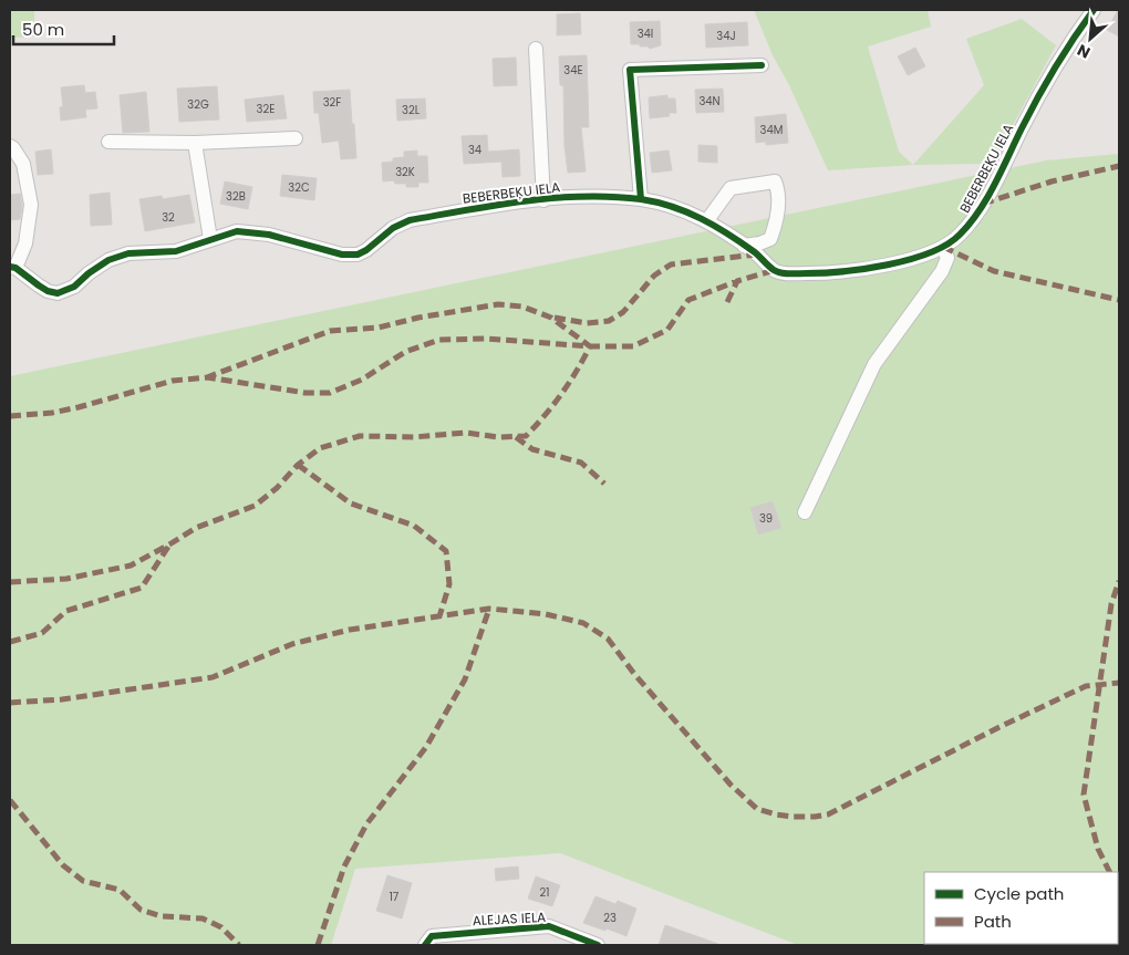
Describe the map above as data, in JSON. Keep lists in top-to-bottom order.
{
  "streets": {
    "street": ["BEBERBEĶU IELA", "ALEJAS IELA"]
  },
  "house_numbers": [
    "34I",
    "34J",
    "34E",
    "34N",
    "32F",
    "32G",
    "32E",
    "32L",
    "34M",
    "34",
    "32K",
    "32C",
    "32B",
    "32",
    "39",
    "21",
    "17",
    "23"
  ],
  "legend": ["Cycle path", "Path"],
  "scale_bar": "50 m",
  "north": "bottom left"
}
